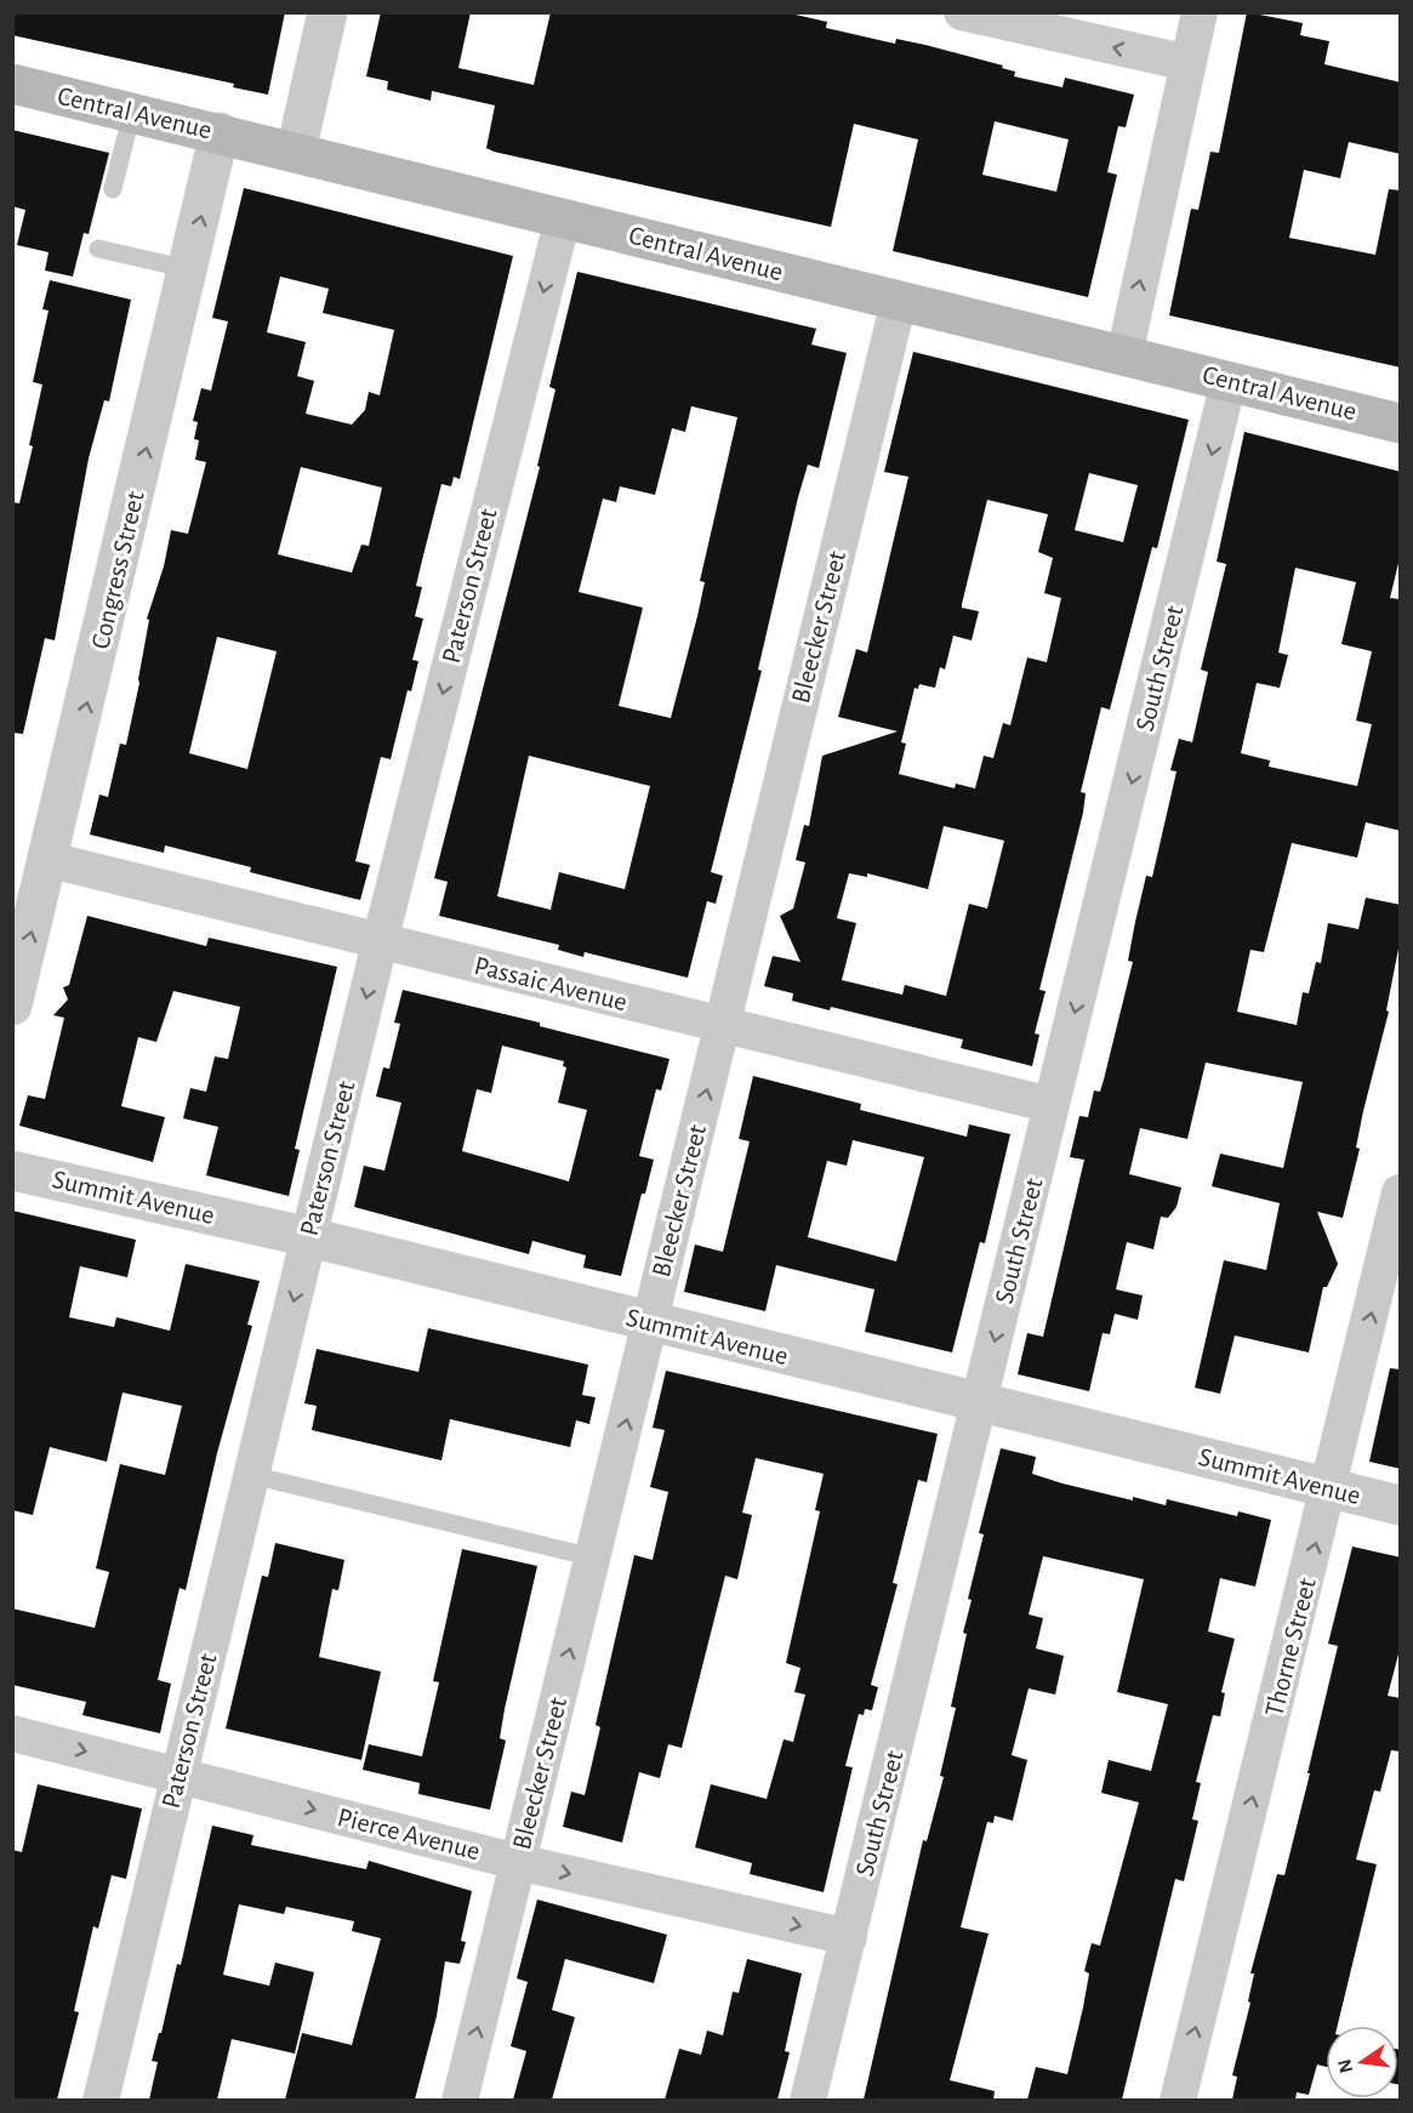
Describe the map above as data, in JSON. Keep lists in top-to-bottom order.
{
  "streets": {
    "main road": ["Central Avenue"],
    "street": [
      "Congress Street",
      "Paterson Street",
      "Bleecker Street",
      "South Street",
      "Passaic Avenue",
      "Summit Avenue",
      "Thorne Street",
      "Pierce Avenue"
    ]
  },
  "crossings": [
    ["Central Avenue", "Congress Street"],
    ["Central Avenue", "Paterson Street"],
    ["Central Avenue", "Bleecker Street"],
    ["Central Avenue", "South Street"],
    ["Congress Street", "Passaic Avenue"],
    ["Paterson Street", "Passaic Avenue"],
    ["Paterson Street", "Summit Avenue"],
    ["Paterson Street", "Pierce Avenue"],
    ["Bleecker Street", "Passaic Avenue"],
    ["Bleecker Street", "Summit Avenue"],
    ["Bleecker Street", "Pierce Avenue"],
    ["South Street", "Passaic Avenue"],
    ["South Street", "Summit Avenue"],
    ["South Street", "Pierce Avenue"],
    ["Summit Avenue", "Thorne Street"]
  ],
  "one_way": [
    "Congress Street",
    "Paterson Street",
    "Bleecker Street",
    "South Street",
    "Thorne Street",
    "Pierce Avenue"
  ],
  "north": "left"
}
